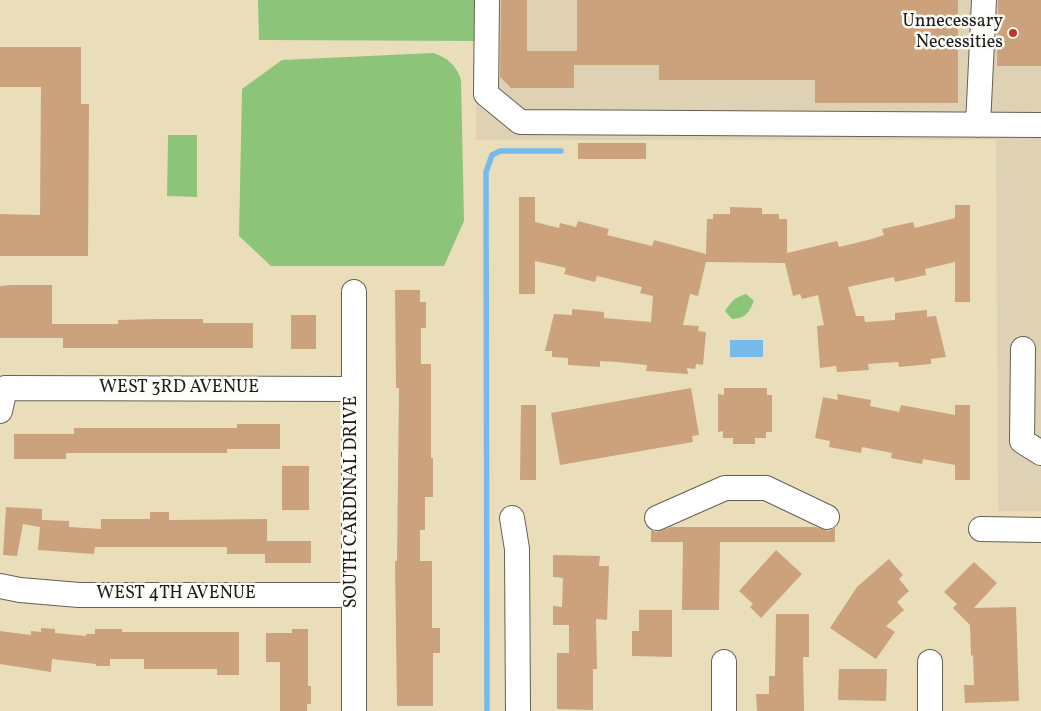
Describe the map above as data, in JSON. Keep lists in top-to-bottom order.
{
  "streets": {
    "street": ["WEST 3RD AVENUE", "SOUTH CARDINAL DRIVE", "WEST 4TH AVENUE"]
  },
  "crossings": [
    ["WEST 3RD AVENUE", "SOUTH CARDINAL DRIVE"],
    ["SOUTH CARDINAL DRIVE", "WEST 4TH AVENUE"]
  ],
  "places": ["Unnecessary Necessities"]
}
